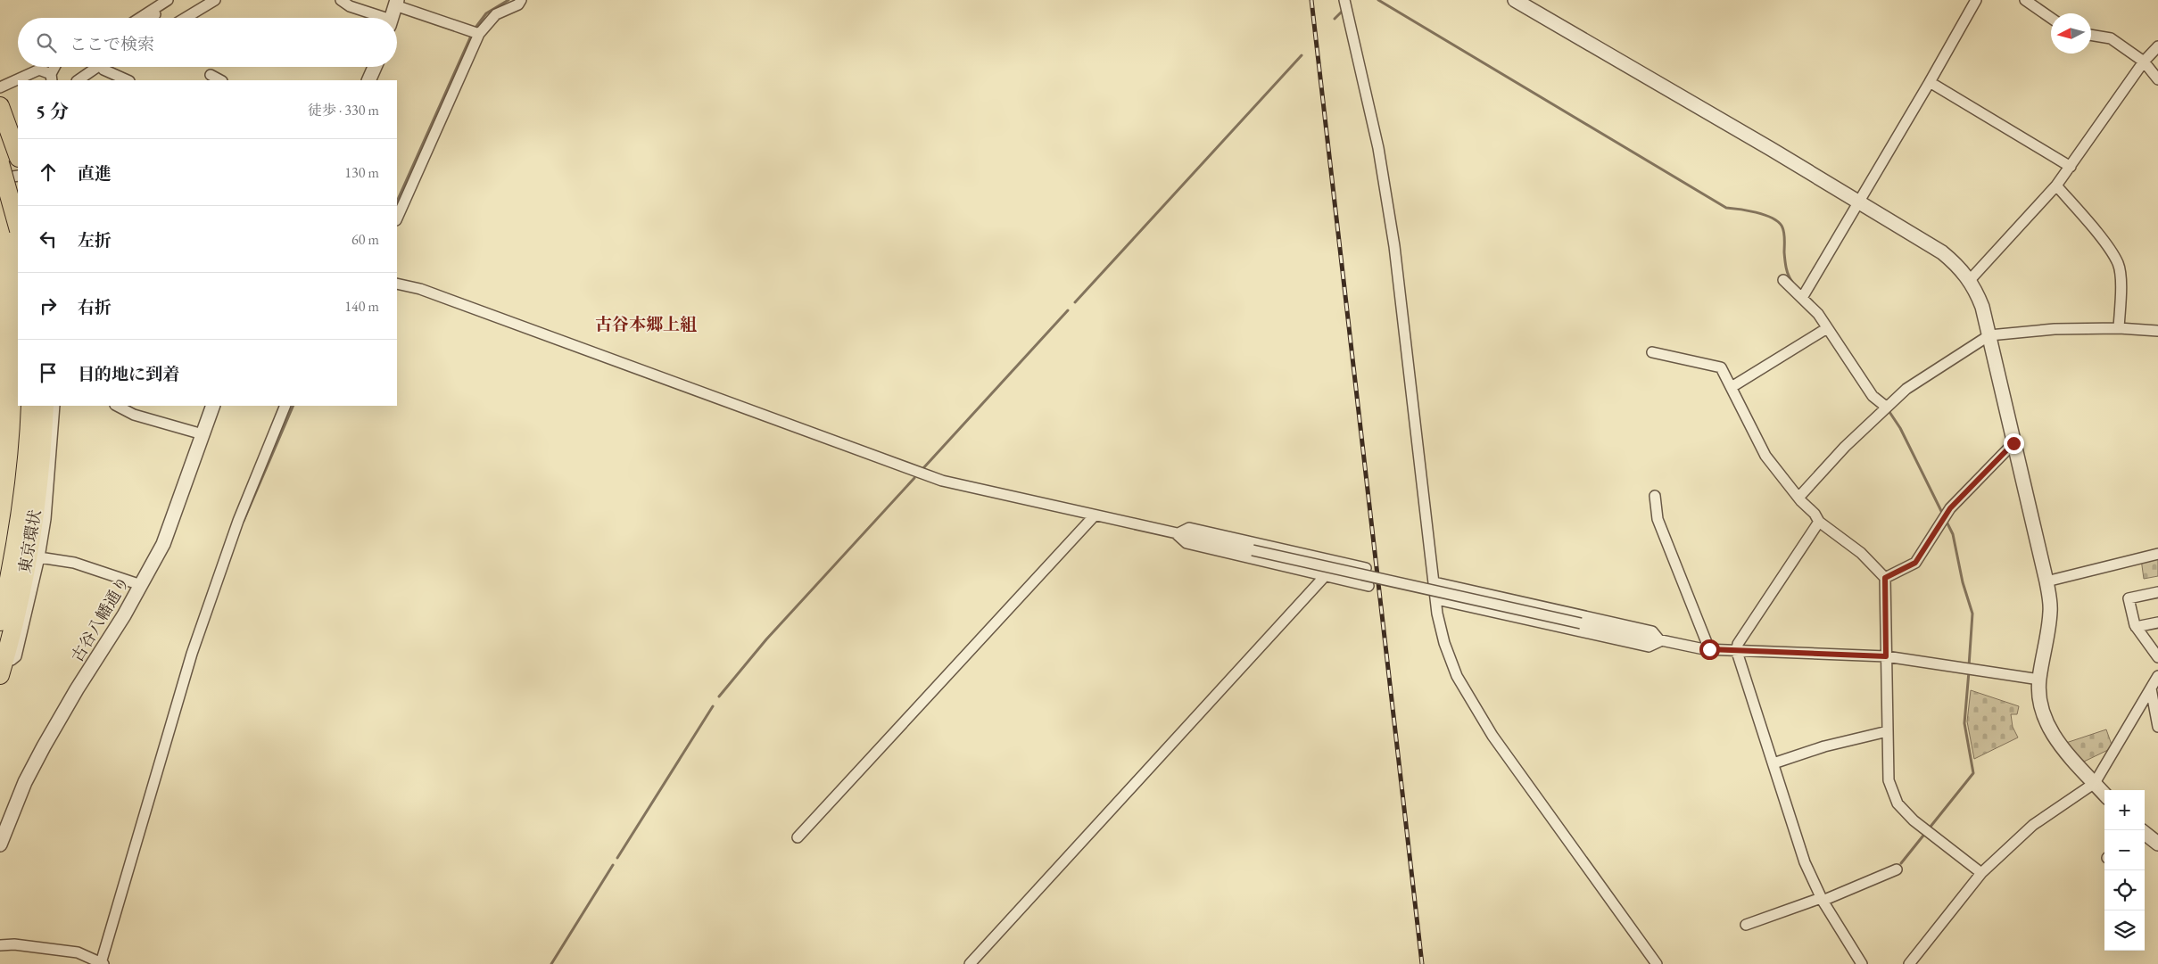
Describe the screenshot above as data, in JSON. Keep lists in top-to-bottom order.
{
  "streets": {
    "highway": ["東京環状"],
    "street": ["古谷八幡通り"]
  },
  "districts": ["古谷本郷上組"],
  "north": "left",
  "page": {
    "search": "ここで検索",
    "heading": ["5 分", "徒歩 · 330 m"],
    "list": [
      ["直進", "130 m"],
      ["左折", "60 m"],
      ["右折", "140 m"],
      "目的地に到着"
    ],
    "map_buttons": ["+", "−"]
  }
}
